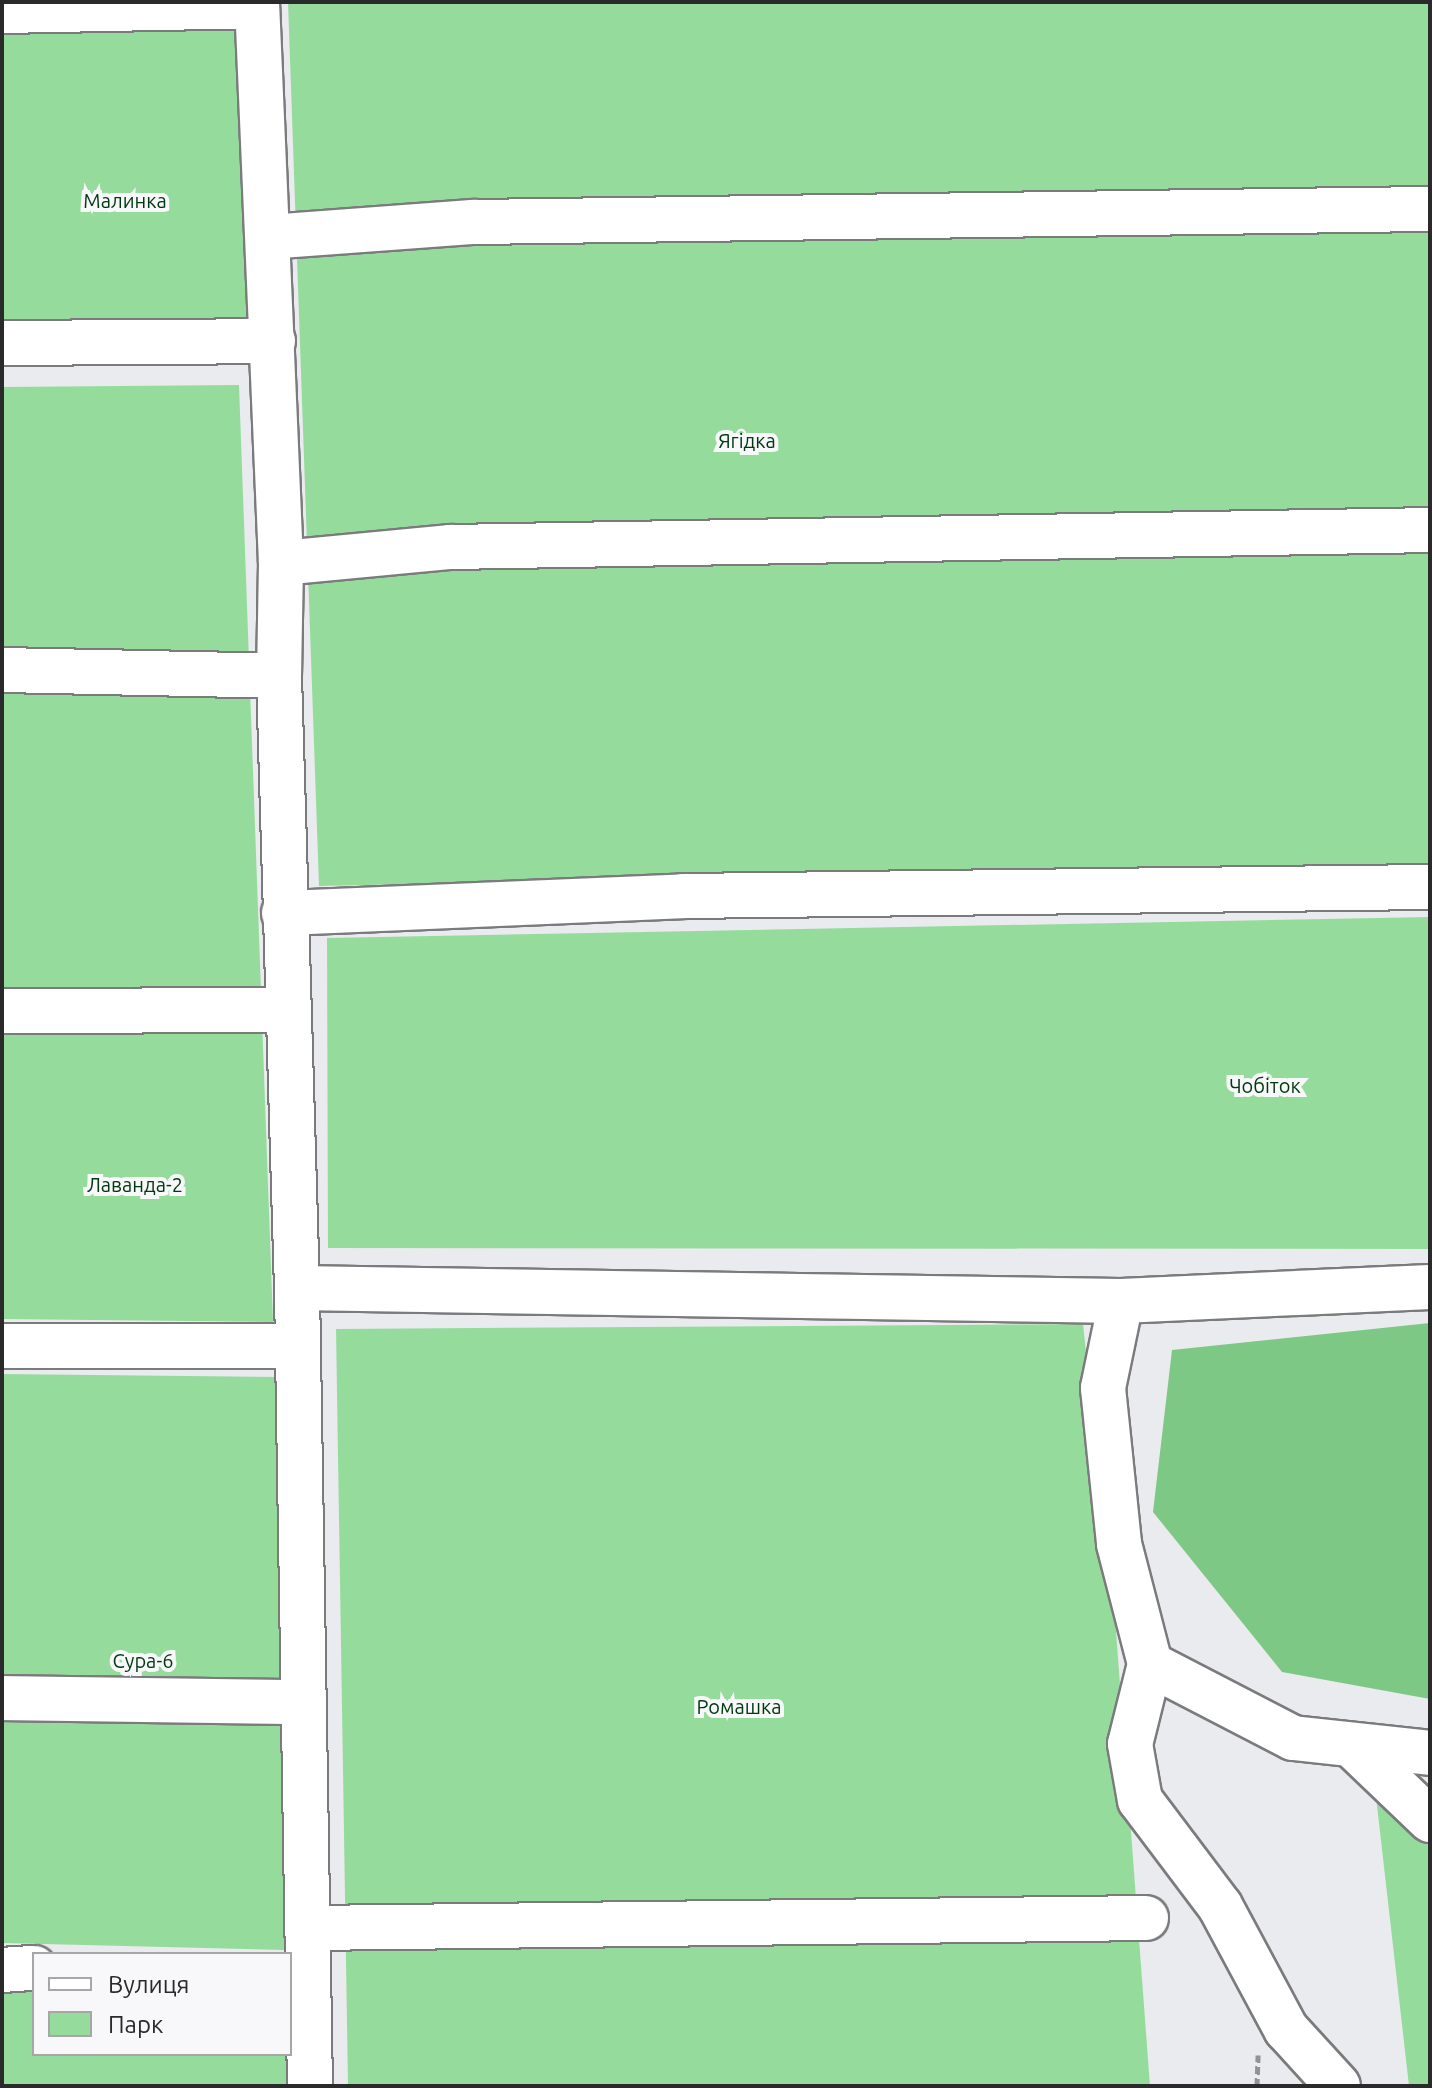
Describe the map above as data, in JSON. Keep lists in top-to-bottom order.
{
  "parks": [
    "Малинка",
    "Ягідка",
    "Чобіток",
    "Лаванда-2",
    "Сура-6",
    "Ромашка"
  ],
  "legend": ["Вулиця", "Парк"]
}
